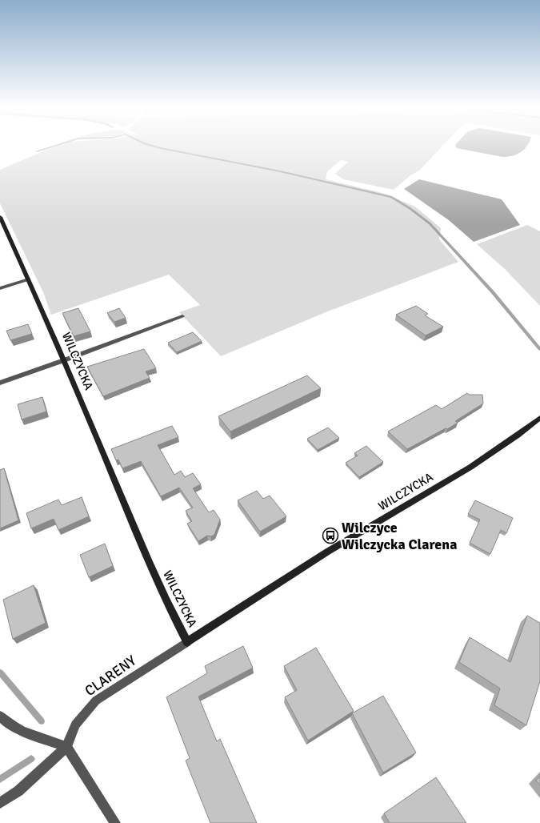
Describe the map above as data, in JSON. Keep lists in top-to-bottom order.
{
  "streets": {
    "street": ["WILCZYCKA", "CLARENY"]
  },
  "crossings": [
    ["WILCZYCKA", "CLARENY"]
  ],
  "places": {
    "bus stop": ["Wilczyce Wilczycka Clarena"]
  }
}
